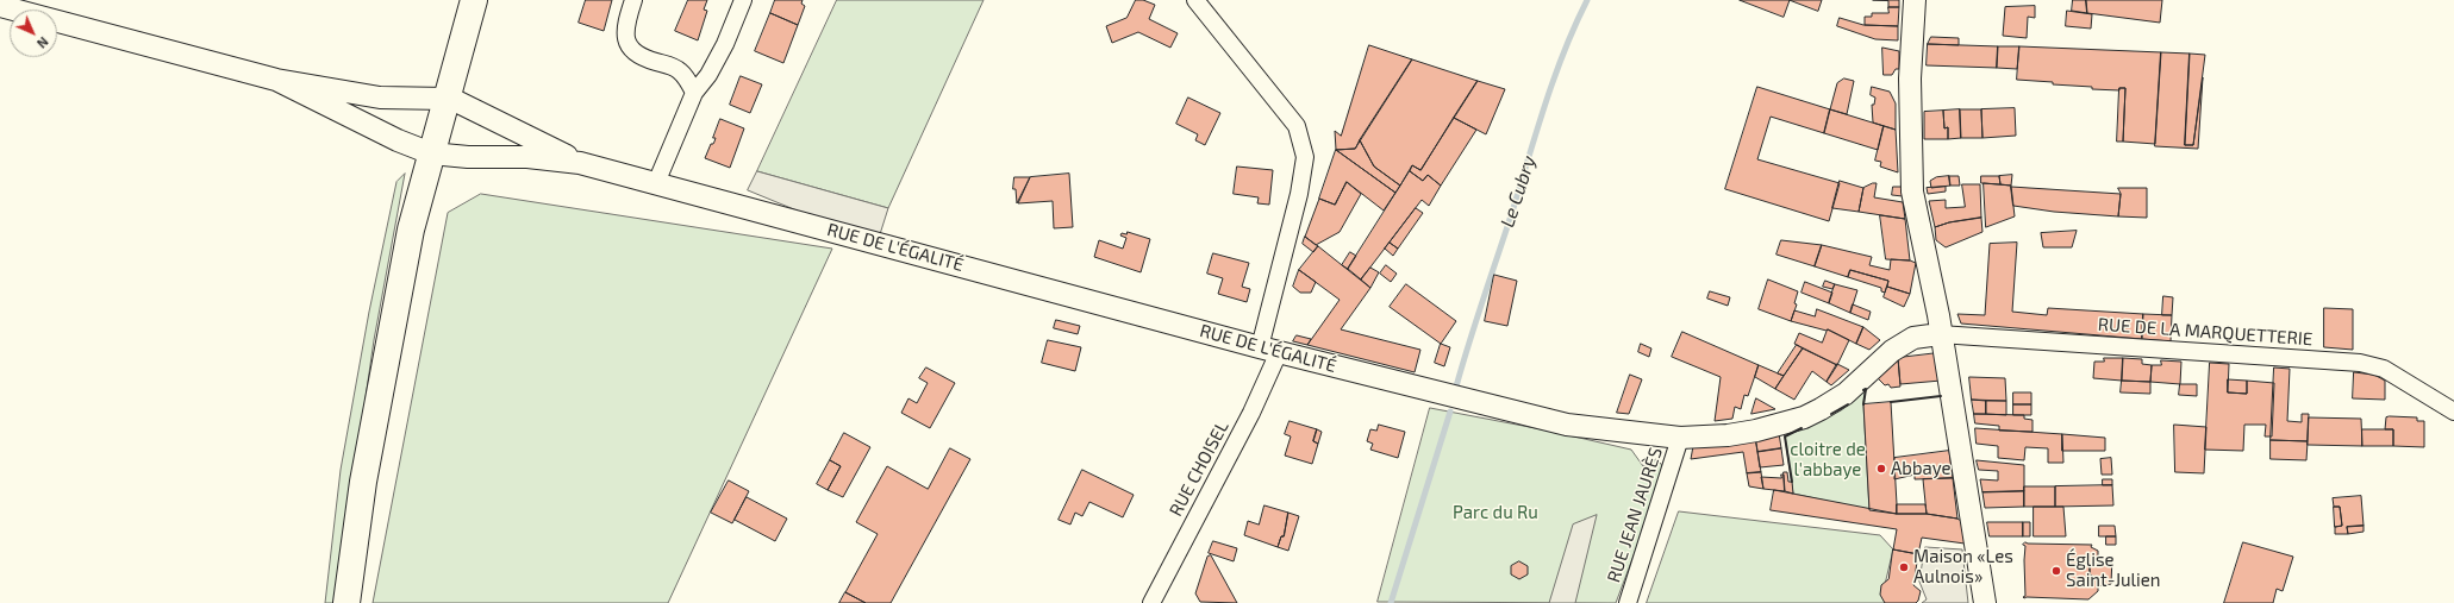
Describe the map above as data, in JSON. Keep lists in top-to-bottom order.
{
  "streets": {
    "street": [
      "RUE DE L'ÉGALITÉ",
      "RUE DE LA MARQUETTERIE",
      "RUE CHOISEL",
      "RUE JEAN JAURÈS"
    ]
  },
  "crossings": [
    ["RUE DE L'ÉGALITÉ", "RUE DE LA MARQUETTERIE"],
    ["RUE DE L'ÉGALITÉ", "RUE CHOISEL"],
    ["RUE DE L'ÉGALITÉ", "RUE JEAN JAURÈS"]
  ],
  "water": ["Le Cubry"],
  "parks": ["cloitre de l'abbaye", "Parc du Ru"],
  "places": ["Abbaye", "Maison «Les Aulnois»", "Église Saint-Julien"],
  "north": "bottom right"
}
